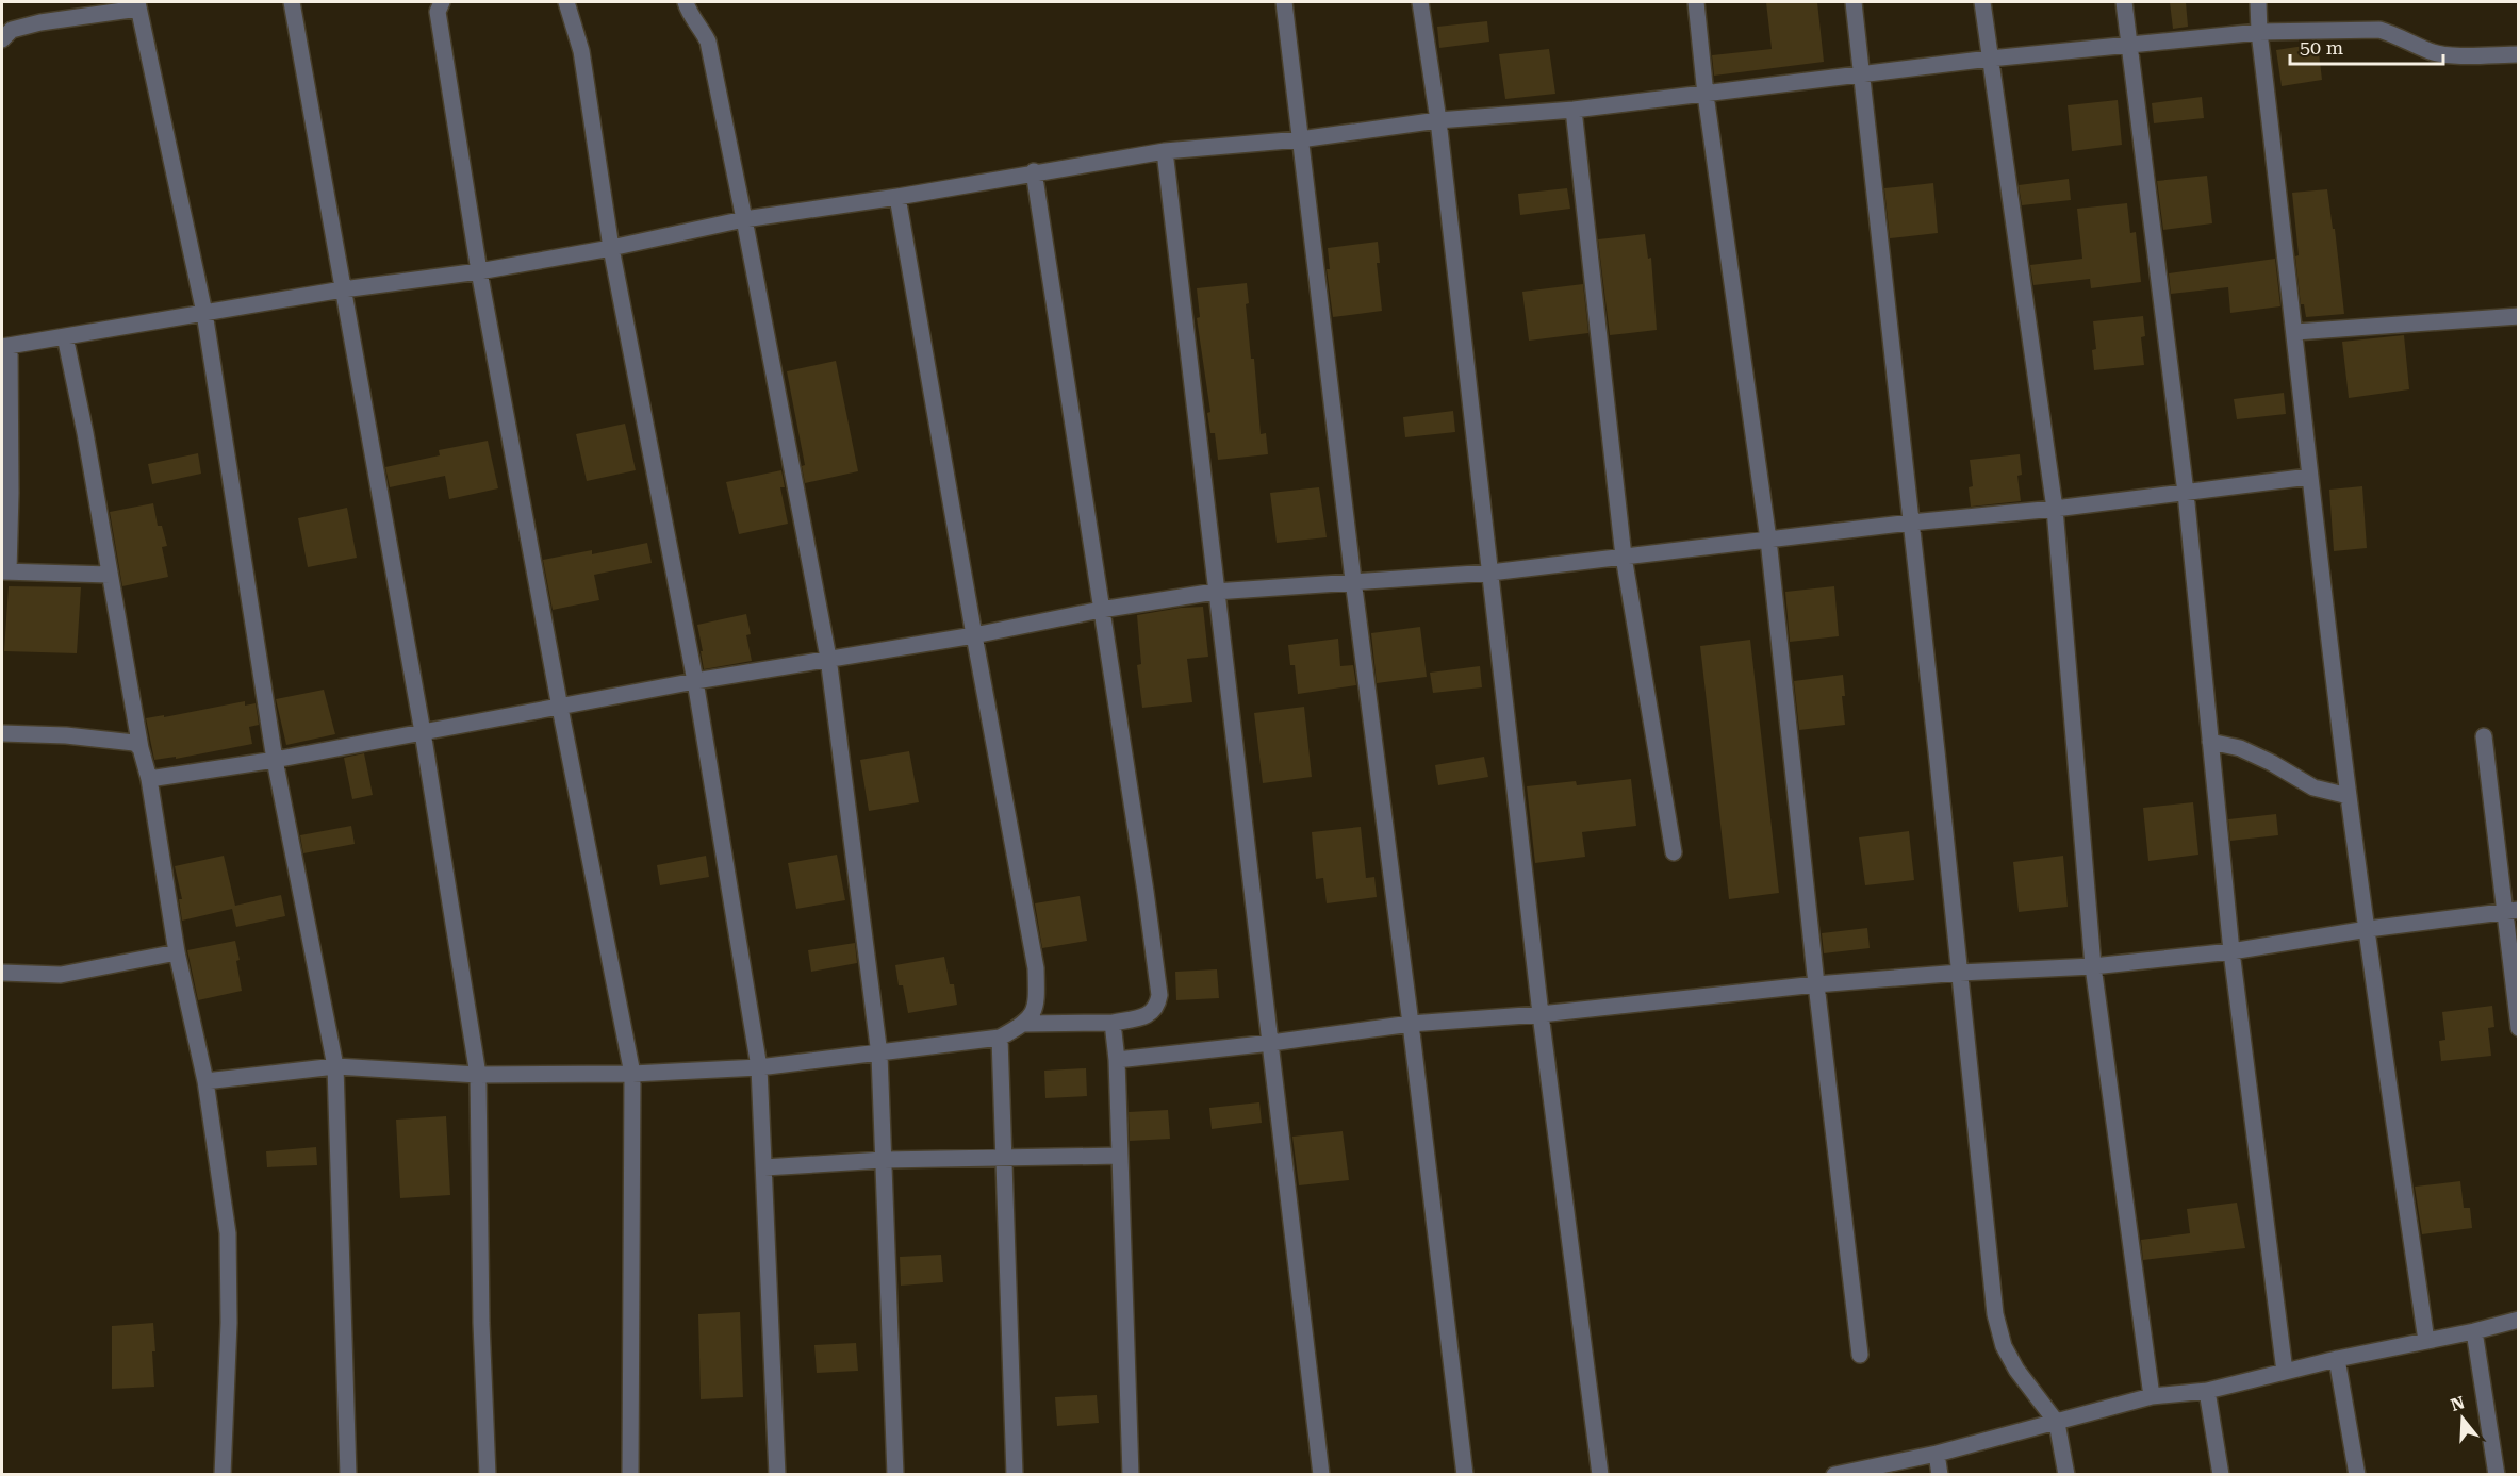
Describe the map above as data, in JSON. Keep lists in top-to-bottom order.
{
  "scale_bar": "50 m",
  "north": "top"
}
